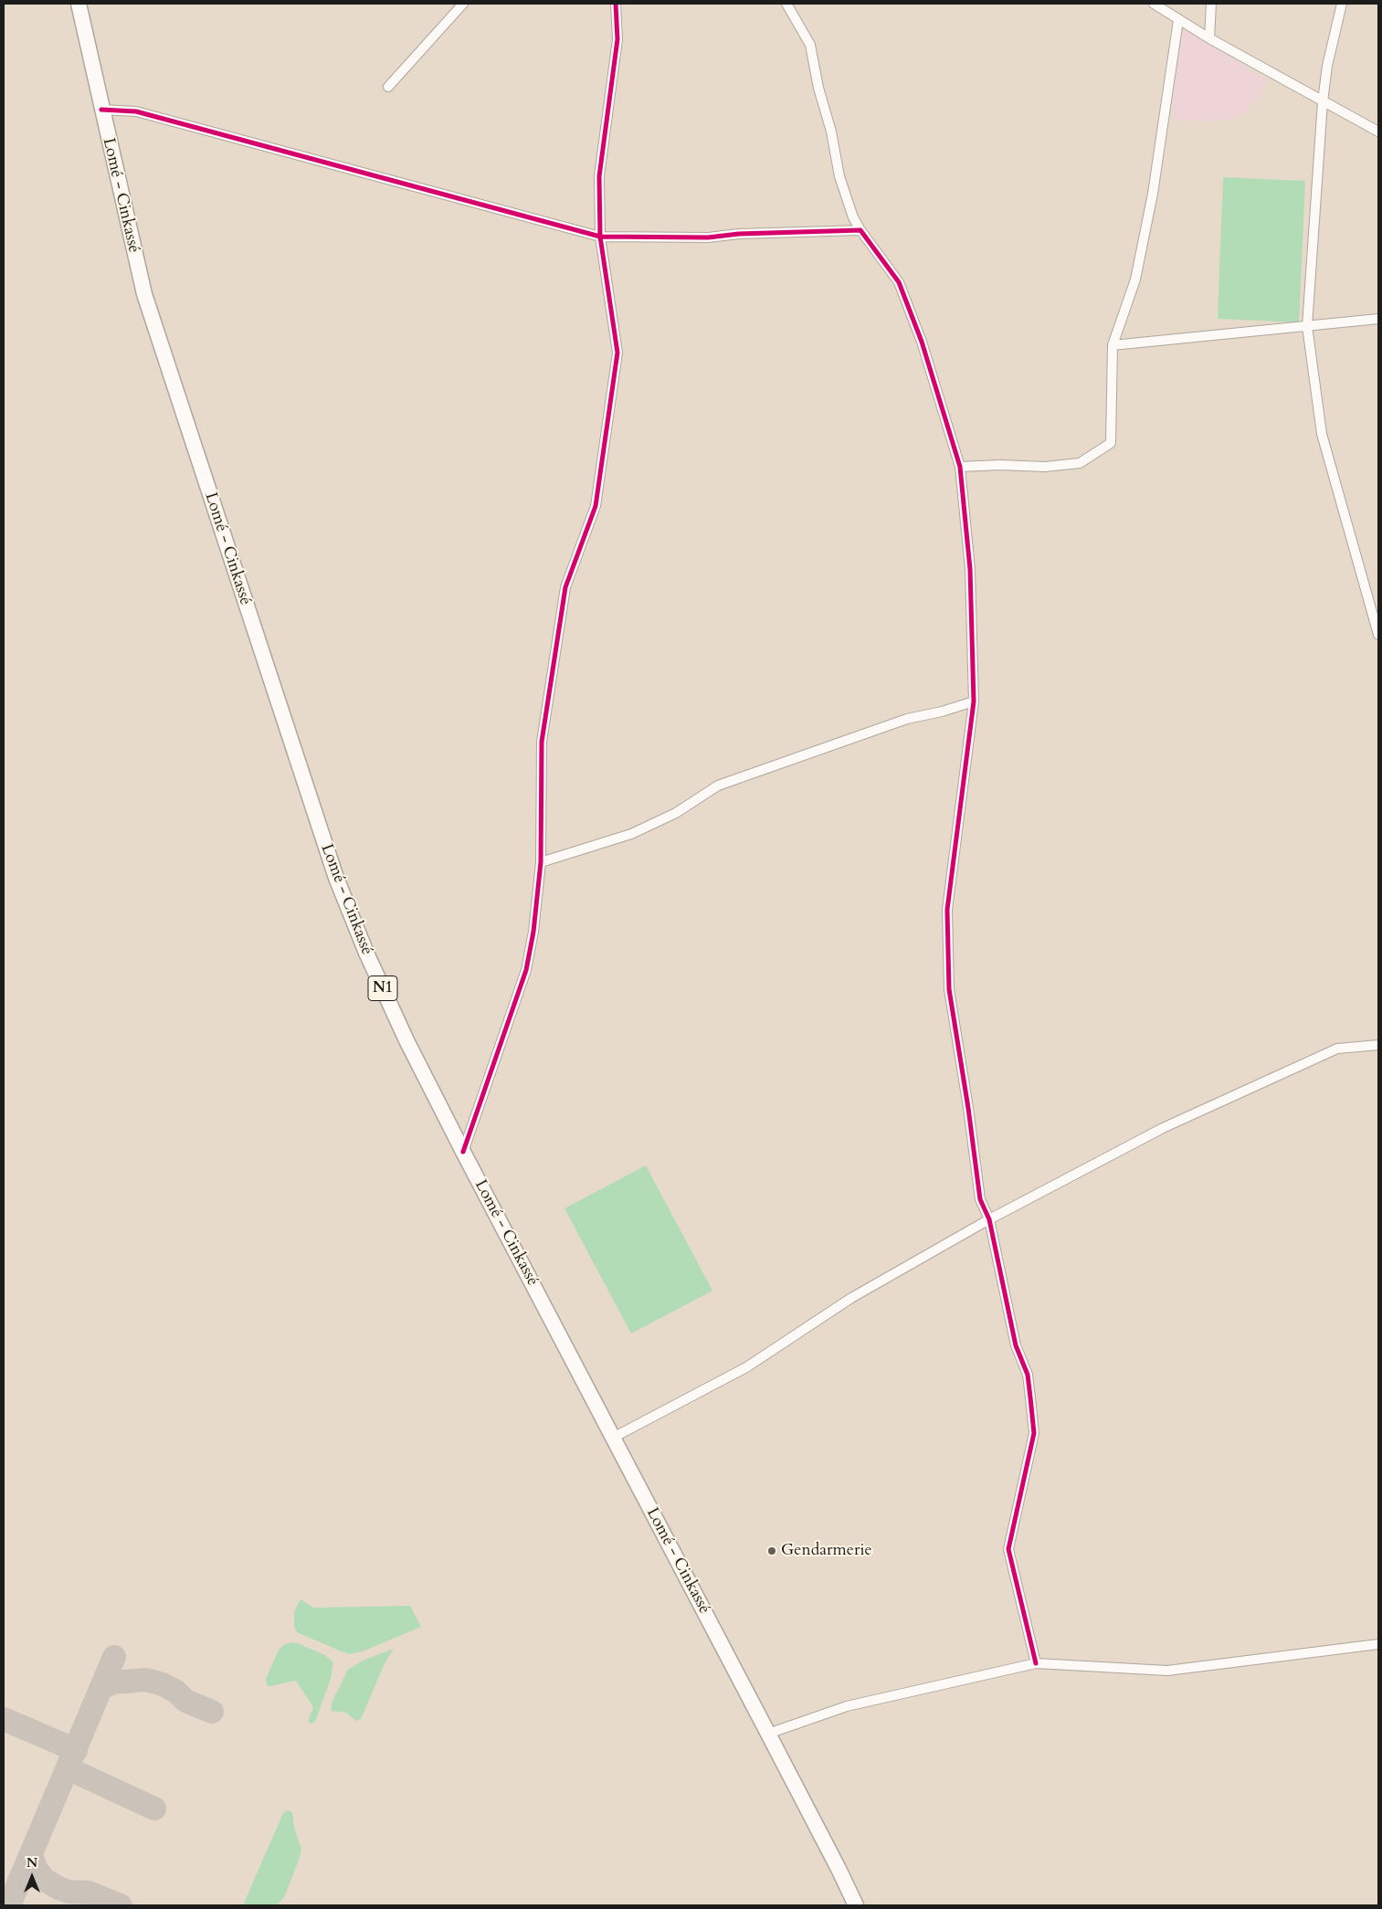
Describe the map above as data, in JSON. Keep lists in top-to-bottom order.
{
  "streets": {
    "highway": ["Lomé - Cinkassé", "N1"]
  },
  "places": ["Gendarmerie"],
  "north": "top"
}
